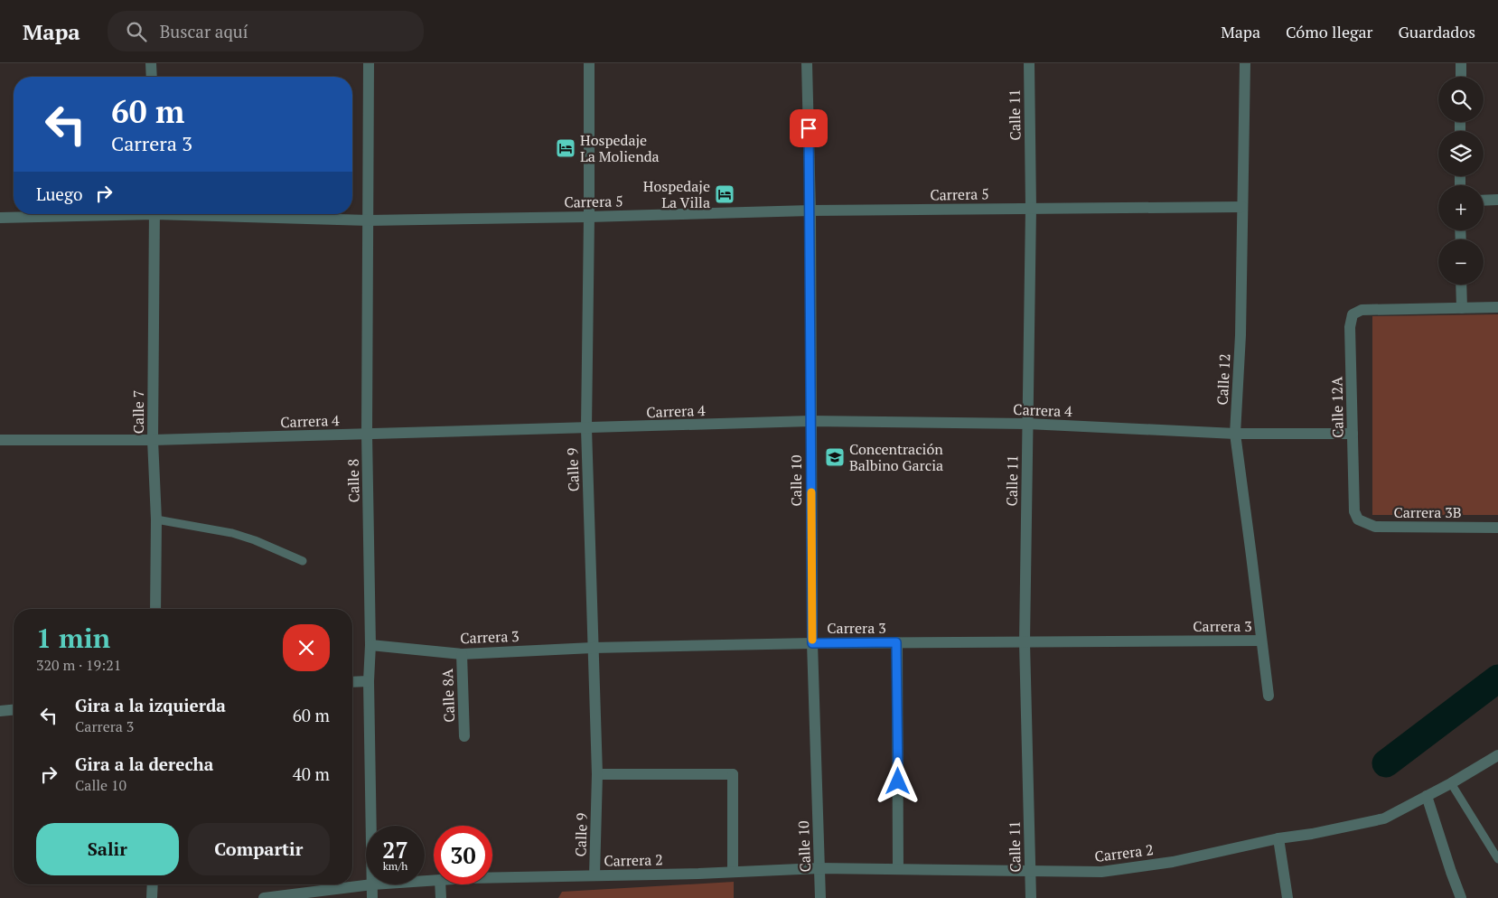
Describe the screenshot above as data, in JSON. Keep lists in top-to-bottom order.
{
  "streets": {
    "street": [
      "Calle 11",
      "Carrera 5",
      "Calle 12",
      "Calle 12A",
      "Carrera 4",
      "Calle 7",
      "Calle 9",
      "Calle 8",
      "Calle 10",
      "Carrera 3B",
      "Carrera 3",
      "Calle 8A",
      "Carrera 2"
    ]
  },
  "crossings": [
    ["Calle 11", "Carrera 5"],
    ["Calle 11", "Carrera 4"],
    ["Calle 11", "Carrera 3"],
    ["Calle 11", "Carrera 2"],
    ["Carrera 5", "Calle 12"],
    ["Carrera 5", "Calle 9"],
    ["Carrera 5", "Calle 8"],
    ["Carrera 5", "Calle 10"],
    ["Calle 12", "Carrera 4"],
    ["Calle 12", "Carrera 3"],
    ["Calle 12A", "Carrera 4"],
    ["Calle 12A", "Carrera 3B"],
    ["Carrera 4", "Calle 7"],
    ["Carrera 4", "Calle 9"],
    ["Carrera 4", "Calle 8"],
    ["Carrera 4", "Calle 10"],
    ["Calle 9", "Carrera 3"],
    ["Calle 9", "Carrera 2"],
    ["Calle 8", "Carrera 3"],
    ["Calle 8", "Carrera 2"],
    ["Calle 10", "Carrera 3"],
    ["Calle 10", "Carrera 2"],
    ["Carrera 3", "Calle 8A"]
  ],
  "places": {
    "hotel": ["Hospedaje La Molienda", "Hospedaje La Villa"],
    "school or university": ["Concentración Balbino Garcia"]
  },
  "page": {
    "header": "Mapa",
    "search": "Buscar aquí",
    "nav": ["Mapa", "Cómo llegar", "Guardados"],
    "map_buttons": ["+", "−"],
    "turn": ["60 m", "Carrera 3"],
    "then": "Luego",
    "heading": ["1 min", "320 m · 19:21"],
    "list": [
      {
        "name": "Gira a la izquierda",
        "note": "Carrera 3",
        "value": "60 m"
      },
      {
        "name": "Gira a la derecha",
        "note": "Calle 10",
        "value": "40 m"
      }
    ],
    "buttons": ["Salir", "Compartir"],
    "speed": "27 km/h",
    "limit": "30"
  }
}
